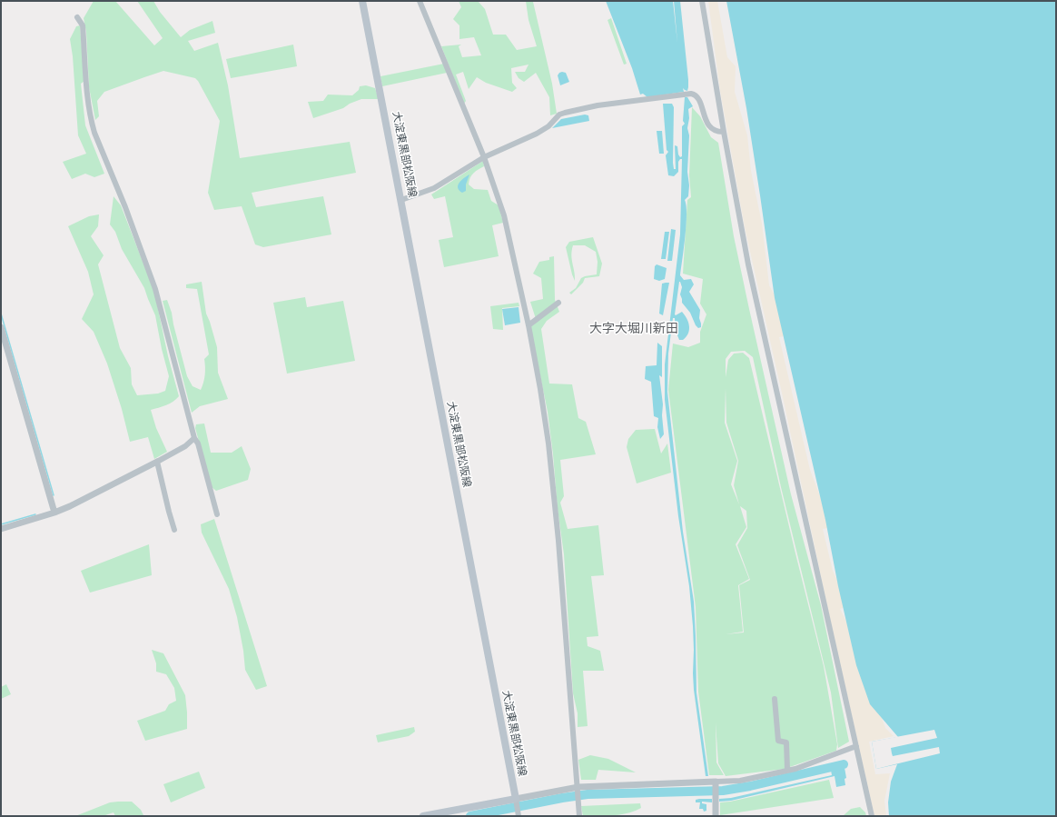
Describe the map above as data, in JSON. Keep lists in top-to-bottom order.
{
  "streets": {
    "main road": ["大淀東黒部松阪線"]
  },
  "districts": ["大字大堀川新田"]
}
